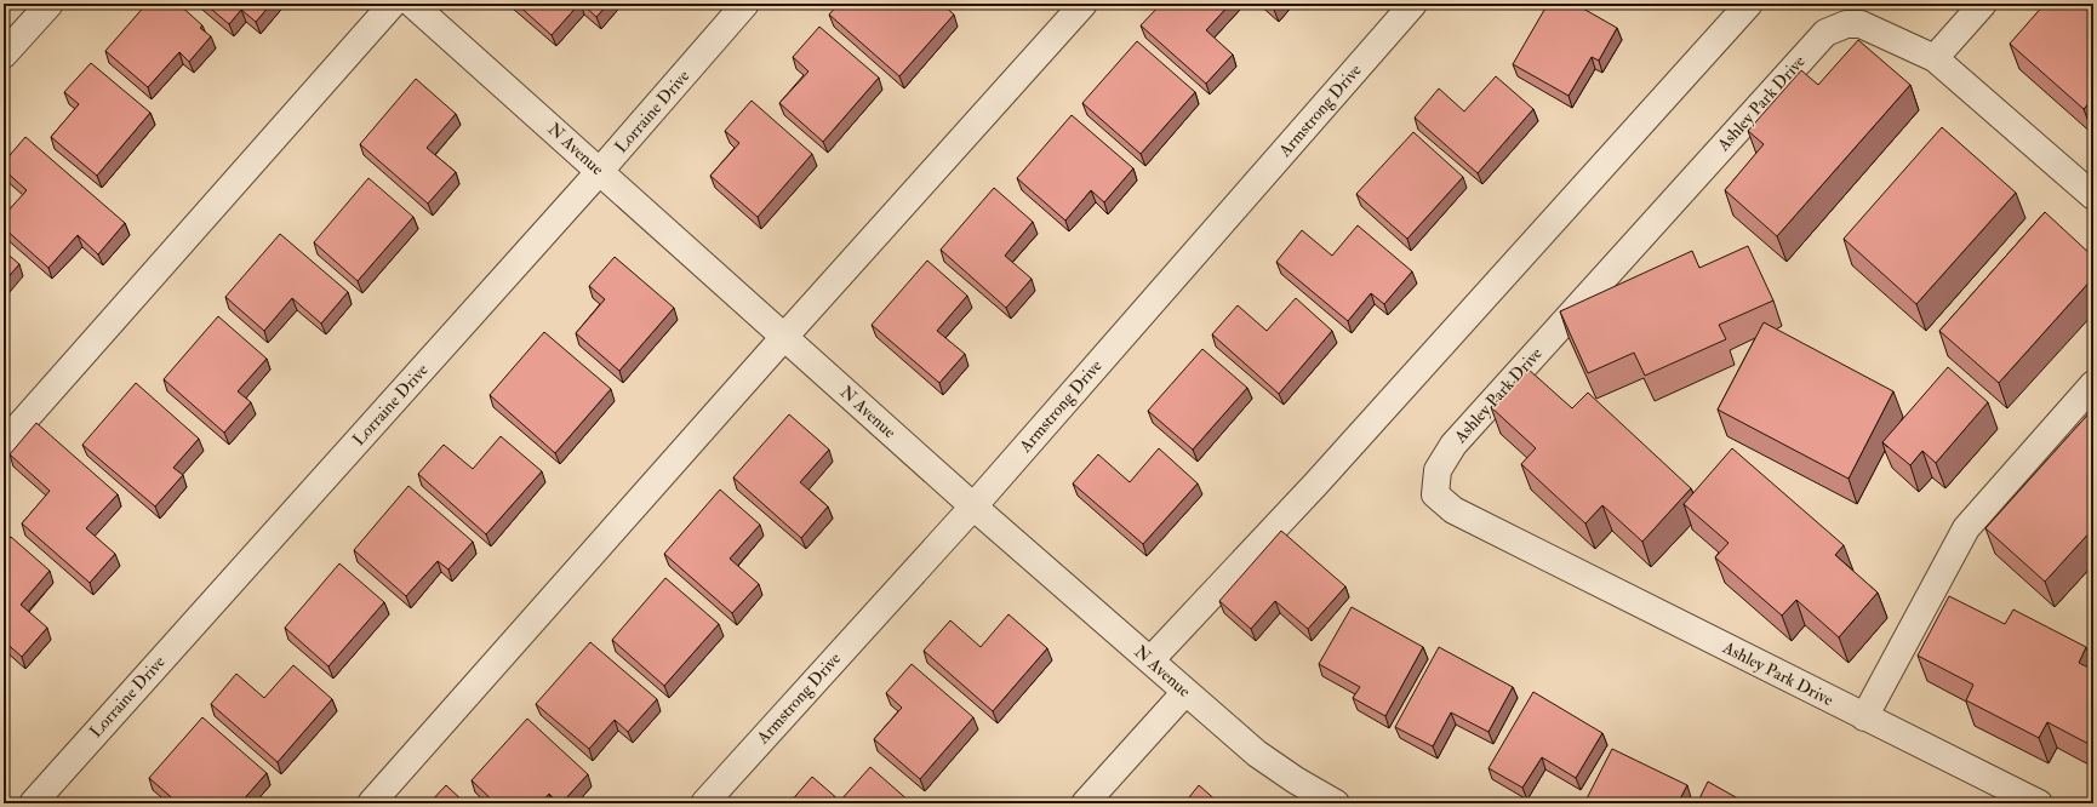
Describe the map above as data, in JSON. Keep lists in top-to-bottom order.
{
  "streets": {
    "street": [
      "Ashley Park Drive",
      "Armstrong Drive",
      "Lorraine Drive",
      "N Avenue"
    ]
  },
  "crossings": [
    ["Armstrong Drive", "N Avenue"],
    ["Lorraine Drive", "N Avenue"]
  ]
}
